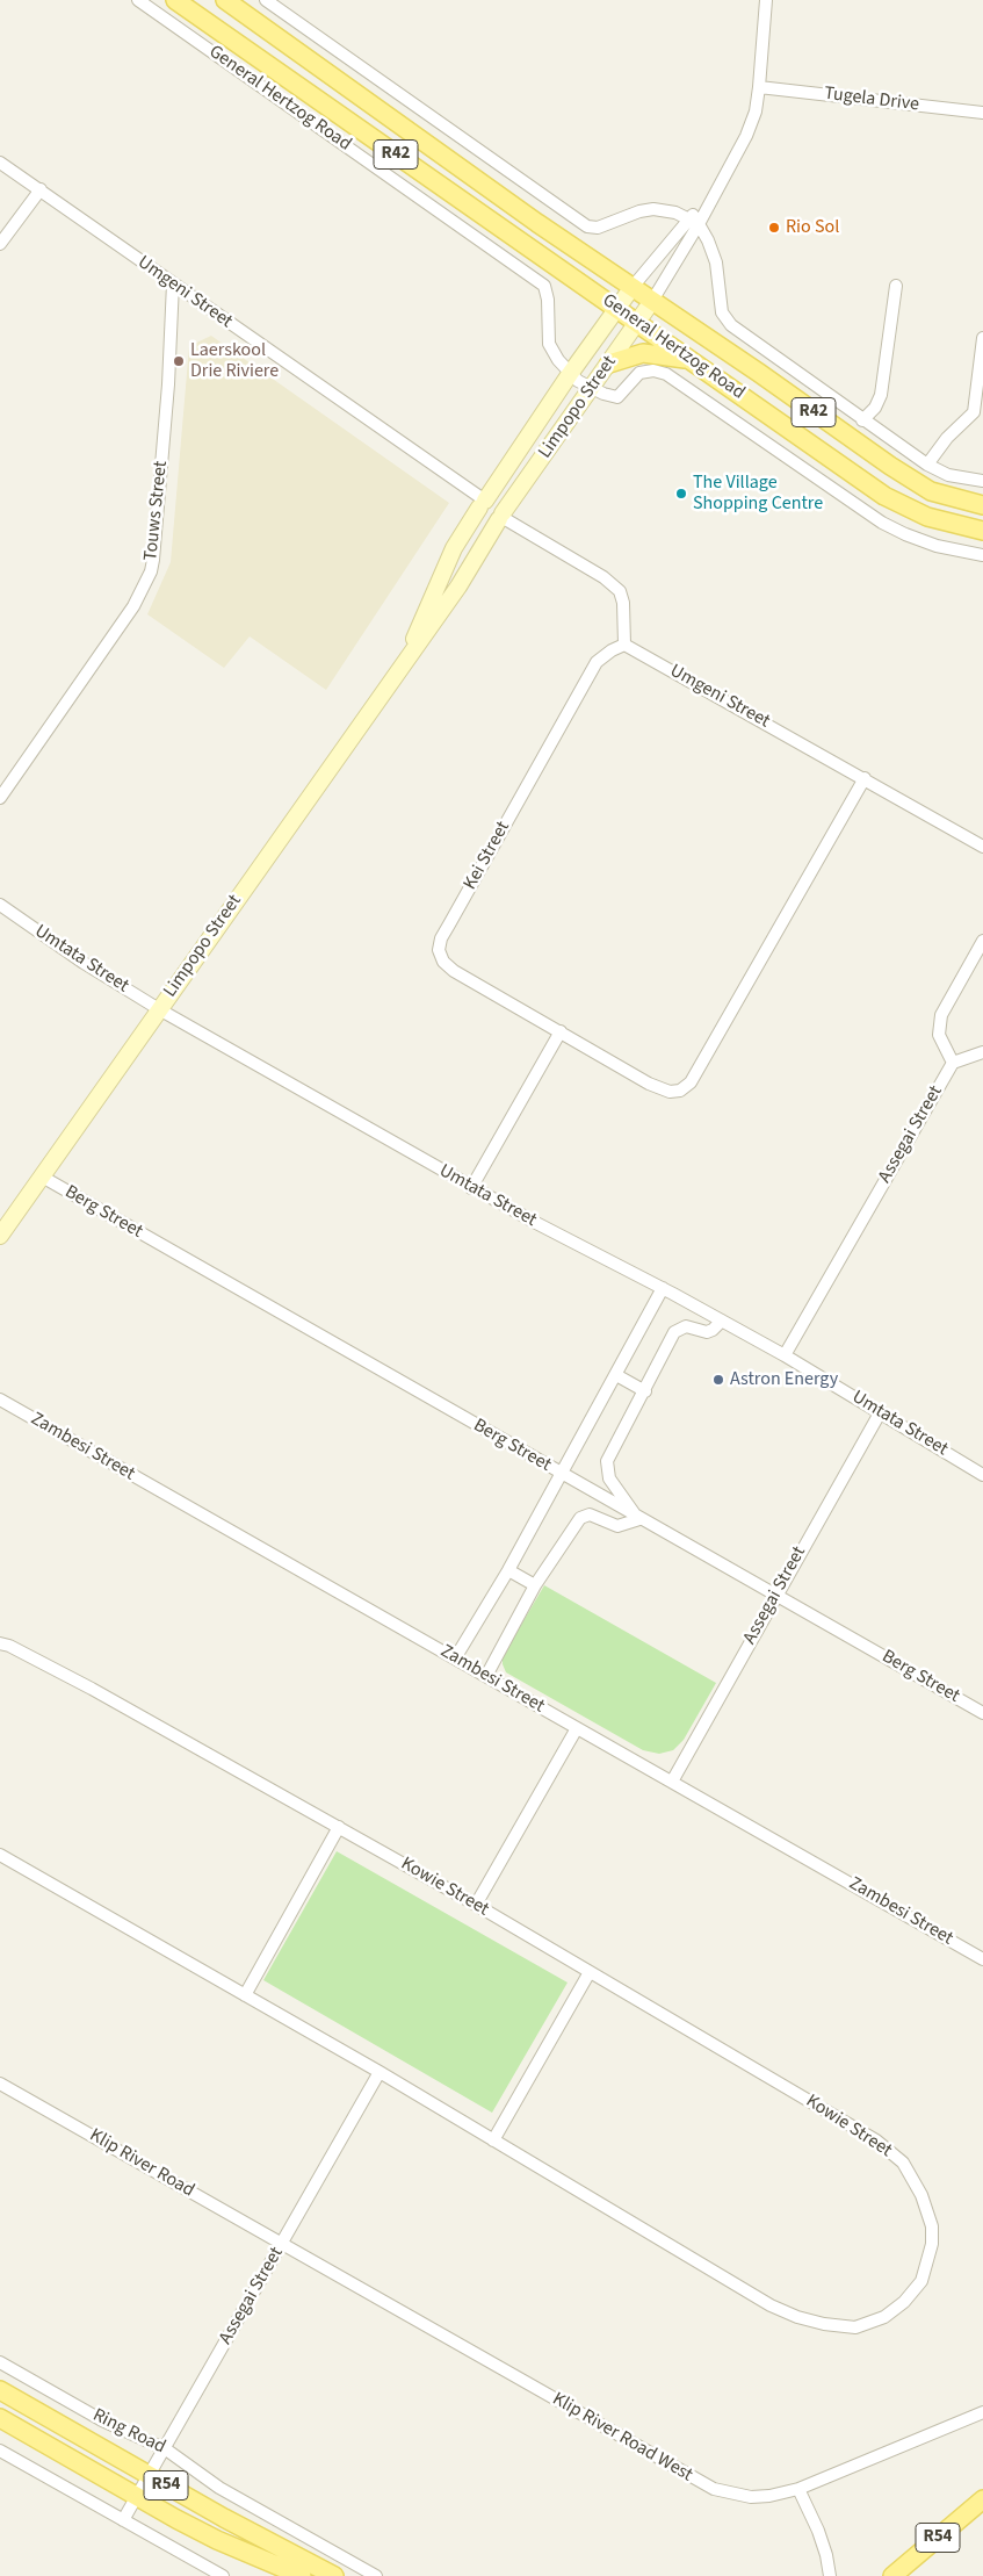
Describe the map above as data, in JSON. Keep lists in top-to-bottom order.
{
  "streets": {
    "main road": [
      "General Hertzog Road",
      "R42",
      "Ring Road",
      "R54"
    ],
    "street": [
      "Tugela Drive",
      "Umgeni Street",
      "Limpopo Street",
      "Touws Street",
      "Kei Street",
      "Umtata Street",
      "Assegai Street",
      "Berg Street",
      "Zambesi Street",
      "Kowie Street",
      "Klip River Road",
      "Klip River Road West"
    ]
  },
  "crossings": [
    ["General Hertzog Road", "Limpopo Street"],
    ["Umgeni Street", "Limpopo Street"],
    ["Umgeni Street", "Touws Street"],
    ["Umgeni Street", "Kei Street"],
    ["Limpopo Street", "Umtata Street"],
    ["Limpopo Street", "Berg Street"],
    ["Umtata Street", "Assegai Street"],
    ["Assegai Street", "Berg Street"],
    ["Assegai Street", "Zambesi Street"],
    ["Assegai Street", "Kowie Street"],
    ["Assegai Street", "Klip River Road"],
    ["Assegai Street", "Ring Road"],
    ["Assegai Street", "Klip River Road West"],
    ["Assegai Street", "R54"],
    ["Klip River Road", "Klip River Road West"]
  ],
  "places": [
    "Rio Sol",
    "Laerskool Drie Riviere",
    "The Village Shopping Centre",
    "Astron Energy"
  ]
}
